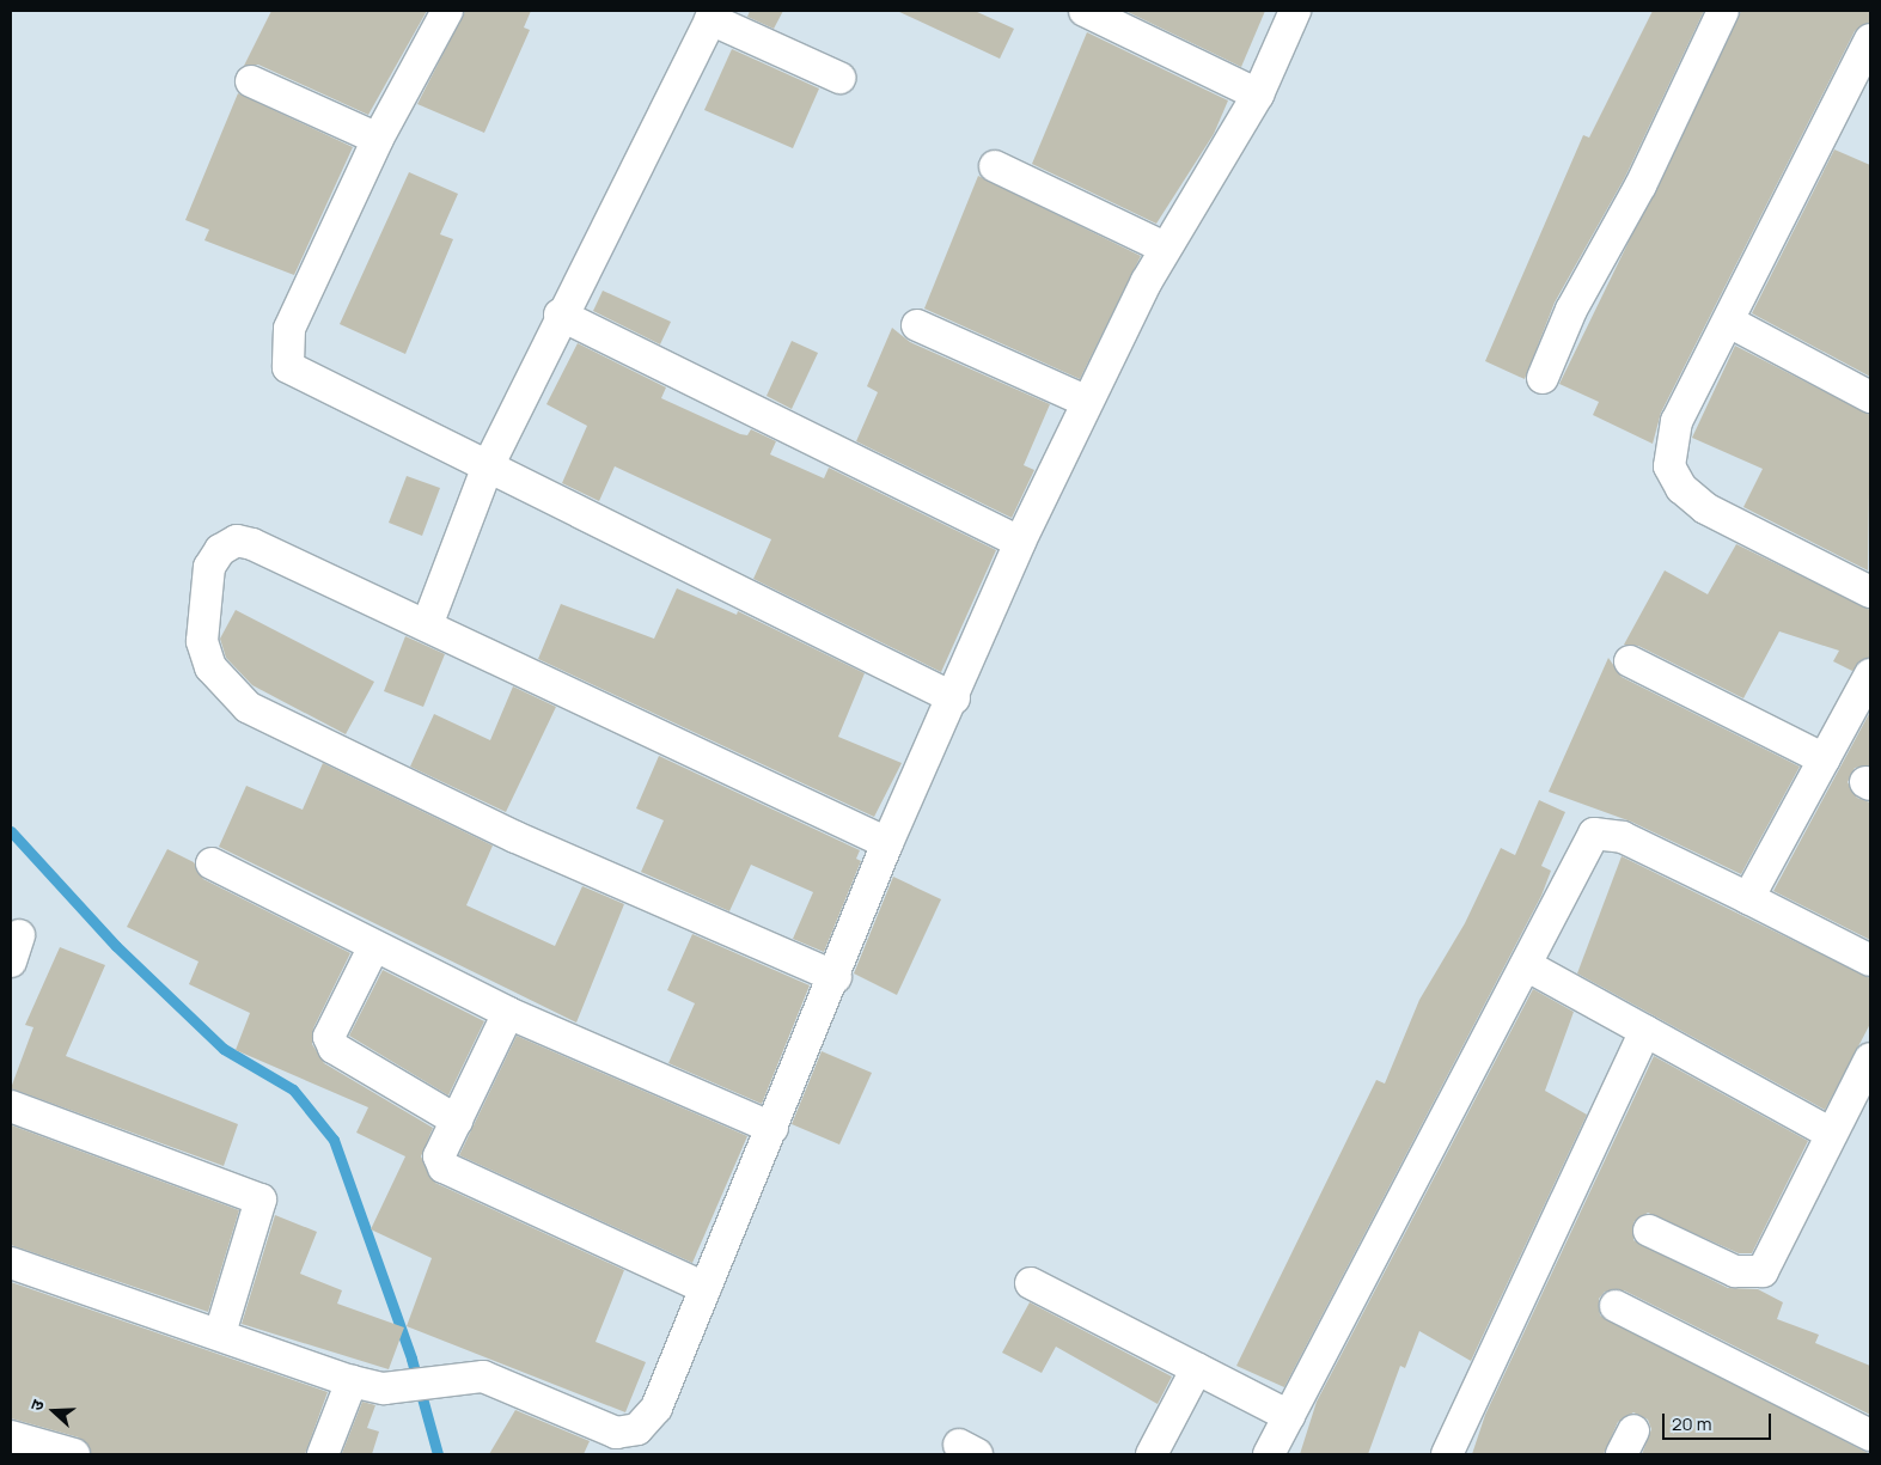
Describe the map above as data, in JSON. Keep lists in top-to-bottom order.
{
  "scale_bar": "20 m",
  "north": "left"
}
